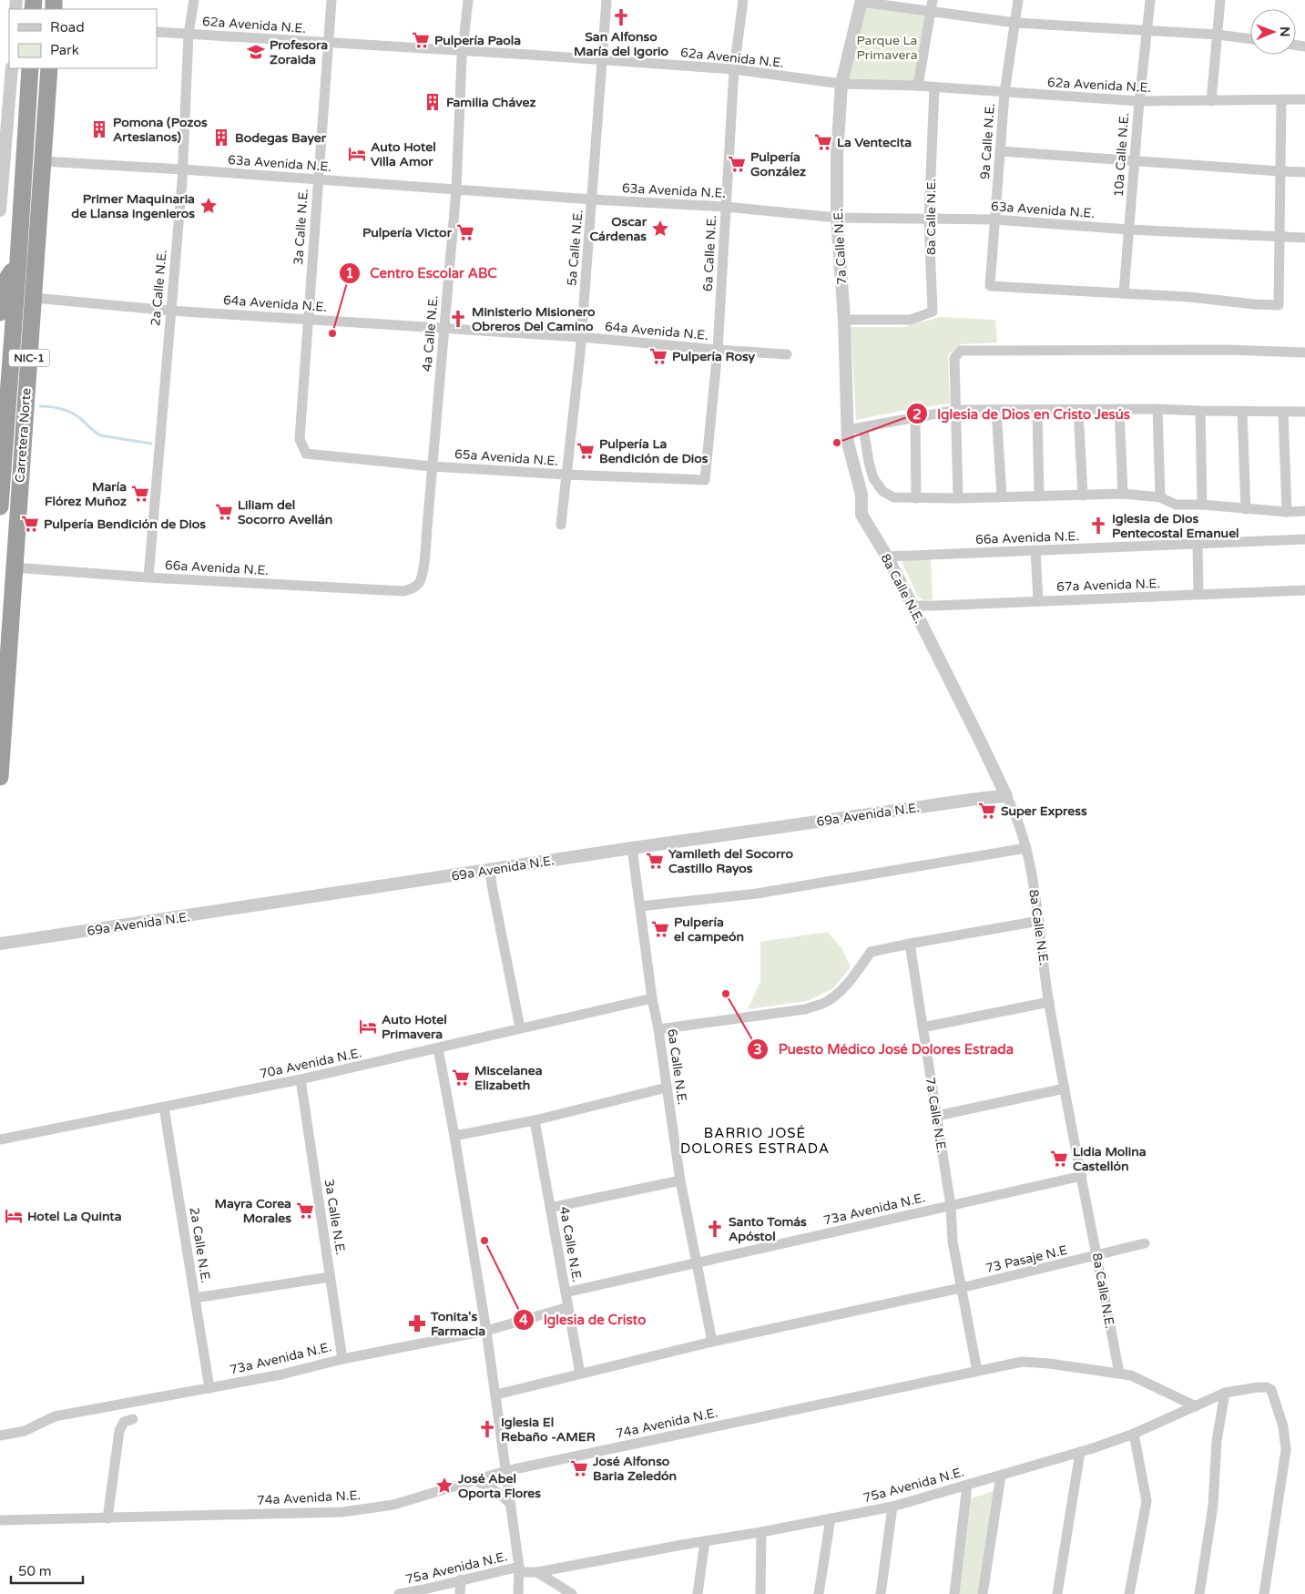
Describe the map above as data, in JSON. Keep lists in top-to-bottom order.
{
  "streets": {
    "highway": ["NIC-1", "Carretera Norte"],
    "street": [
      "62a Avenida N.E.",
      "9a Calle N.E.",
      "10a Calle N.E.",
      "63a Avenida N.E.",
      "8a Calle N.E.",
      "3a Calle N.E.",
      "7a Calle N.E.",
      "5a Calle N.E.",
      "6a Calle N.E.",
      "2a Calle N.E.",
      "64a Avenida N.E.",
      "4a Calle N.E.",
      "65a Avenida N.E.",
      "66a Avenida N.E.",
      "67a Avenida N.E.",
      "69a Avenida N.E.",
      "70a Avenida N.E.",
      "73a Avenida N.E.",
      "73 Pasaje N.E",
      "74a Avenida N.E.",
      "75a Avenida N.E."
    ]
  },
  "crossings": [
    ["62a Avenida N.E.", "9a Calle N.E."],
    ["62a Avenida N.E.", "10a Calle N.E."],
    ["62a Avenida N.E.", "8a Calle N.E."],
    ["62a Avenida N.E.", "3a Calle N.E."],
    ["62a Avenida N.E.", "7a Calle N.E."],
    ["62a Avenida N.E.", "5a Calle N.E."],
    ["62a Avenida N.E.", "6a Calle N.E."],
    ["62a Avenida N.E.", "2a Calle N.E."],
    ["62a Avenida N.E.", "4a Calle N.E."],
    ["9a Calle N.E.", "10a Calle N.E."],
    ["9a Calle N.E.", "63a Avenida N.E."],
    ["10a Calle N.E.", "63a Avenida N.E."],
    ["63a Avenida N.E.", "8a Calle N.E."],
    ["63a Avenida N.E.", "3a Calle N.E."],
    ["63a Avenida N.E.", "7a Calle N.E."],
    ["63a Avenida N.E.", "5a Calle N.E."],
    ["63a Avenida N.E.", "6a Calle N.E."],
    ["63a Avenida N.E.", "2a Calle N.E."],
    ["63a Avenida N.E.", "4a Calle N.E."],
    ["63a Avenida N.E.", "Carretera Norte"],
    ["8a Calle N.E.", "7a Calle N.E."],
    ["8a Calle N.E.", "66a Avenida N.E."],
    ["8a Calle N.E.", "67a Avenida N.E."],
    ["8a Calle N.E.", "69a Avenida N.E."],
    ["8a Calle N.E.", "73a Avenida N.E."],
    ["8a Calle N.E.", "73 Pasaje N.E"],
    ["8a Calle N.E.", "74a Avenida N.E."],
    ["3a Calle N.E.", "64a Avenida N.E."],
    ["3a Calle N.E.", "65a Avenida N.E."],
    ["3a Calle N.E.", "70a Avenida N.E."],
    ["3a Calle N.E.", "73a Avenida N.E."],
    ["7a Calle N.E.", "73a Avenida N.E."],
    ["5a Calle N.E.", "64a Avenida N.E."],
    ["5a Calle N.E.", "65a Avenida N.E."],
    ["6a Calle N.E.", "64a Avenida N.E."],
    ["6a Calle N.E.", "65a Avenida N.E."],
    ["6a Calle N.E.", "69a Avenida N.E."],
    ["6a Calle N.E.", "70a Avenida N.E."],
    ["6a Calle N.E.", "73a Avenida N.E."],
    ["6a Calle N.E.", "73 Pasaje N.E"],
    ["2a Calle N.E.", "64a Avenida N.E."],
    ["2a Calle N.E.", "66a Avenida N.E."],
    ["2a Calle N.E.", "70a Avenida N.E."],
    ["2a Calle N.E.", "73a Avenida N.E."],
    ["64a Avenida N.E.", "4a Calle N.E."],
    ["64a Avenida N.E.", "Carretera Norte"],
    ["4a Calle N.E.", "65a Avenida N.E."],
    ["4a Calle N.E.", "66a Avenida N.E."],
    ["4a Calle N.E.", "73a Avenida N.E."],
    ["4a Calle N.E.", "73 Pasaje N.E"],
    ["Carretera Norte", "66a Avenida N.E."],
    ["74a Avenida N.E.", "75a Avenida N.E."]
  ],
  "districts": ["BARRIO JOSÉ DOLORES ESTRADA"],
  "parks": ["Parque La Primavera"],
  "places": {
    "church": [
      "San Alfonso María del Igorio",
      "Ministerio Misionero Obreros Del Camino",
      "Iglesia de Dios Pentecostal Emanuel",
      "Santo Tomás Apóstol",
      "Iglesia El Rebaño -AMER"
    ],
    "supermarket": [
      "Pulpería Paola",
      "La Ventecita",
      "Pulpería González",
      "Pulpería Victor",
      "Pulpería Rosy",
      "Pulpería La Bendición de Dios",
      "María Flórez Muñoz",
      "Liliam del Socorro Avellán",
      "Pulpería Bendición de Dios",
      "Super Express",
      "Yamileth del Socorro Castillo Rayos",
      "Pulpería el campeón",
      "Miscelanea Elizabeth",
      "Lidia Molina Castellón",
      "Mayra Corea Morales",
      "José Alfonso Baria Zeledón"
    ],
    "school or university": ["Profesora Zoraida"],
    "building": ["Familia Chávez", "Pomona (Pozos Artesianos)", "Bodegas Bayer"],
    "hotel": ["Auto Hotel Villa Amor", "Auto Hotel Primavera", "Hotel La Quinta"],
    "place": ["Primer Maquinaria de Llansa ingenieros", "Oscar Cárdenas", "José Abel Oporta Flores"],
    "other": [
      "Centro Escolar ABC",
      "Iglesia de Dios en Cristo Jesús",
      "Puesto Médico José Dolores Estrada",
      "Iglesia de Cristo"
    ],
    "pharmacy": ["Tonita's Farmacia"]
  },
  "legend": ["Road", "Park"],
  "scale_bar": "50 m",
  "north": "right"
}
